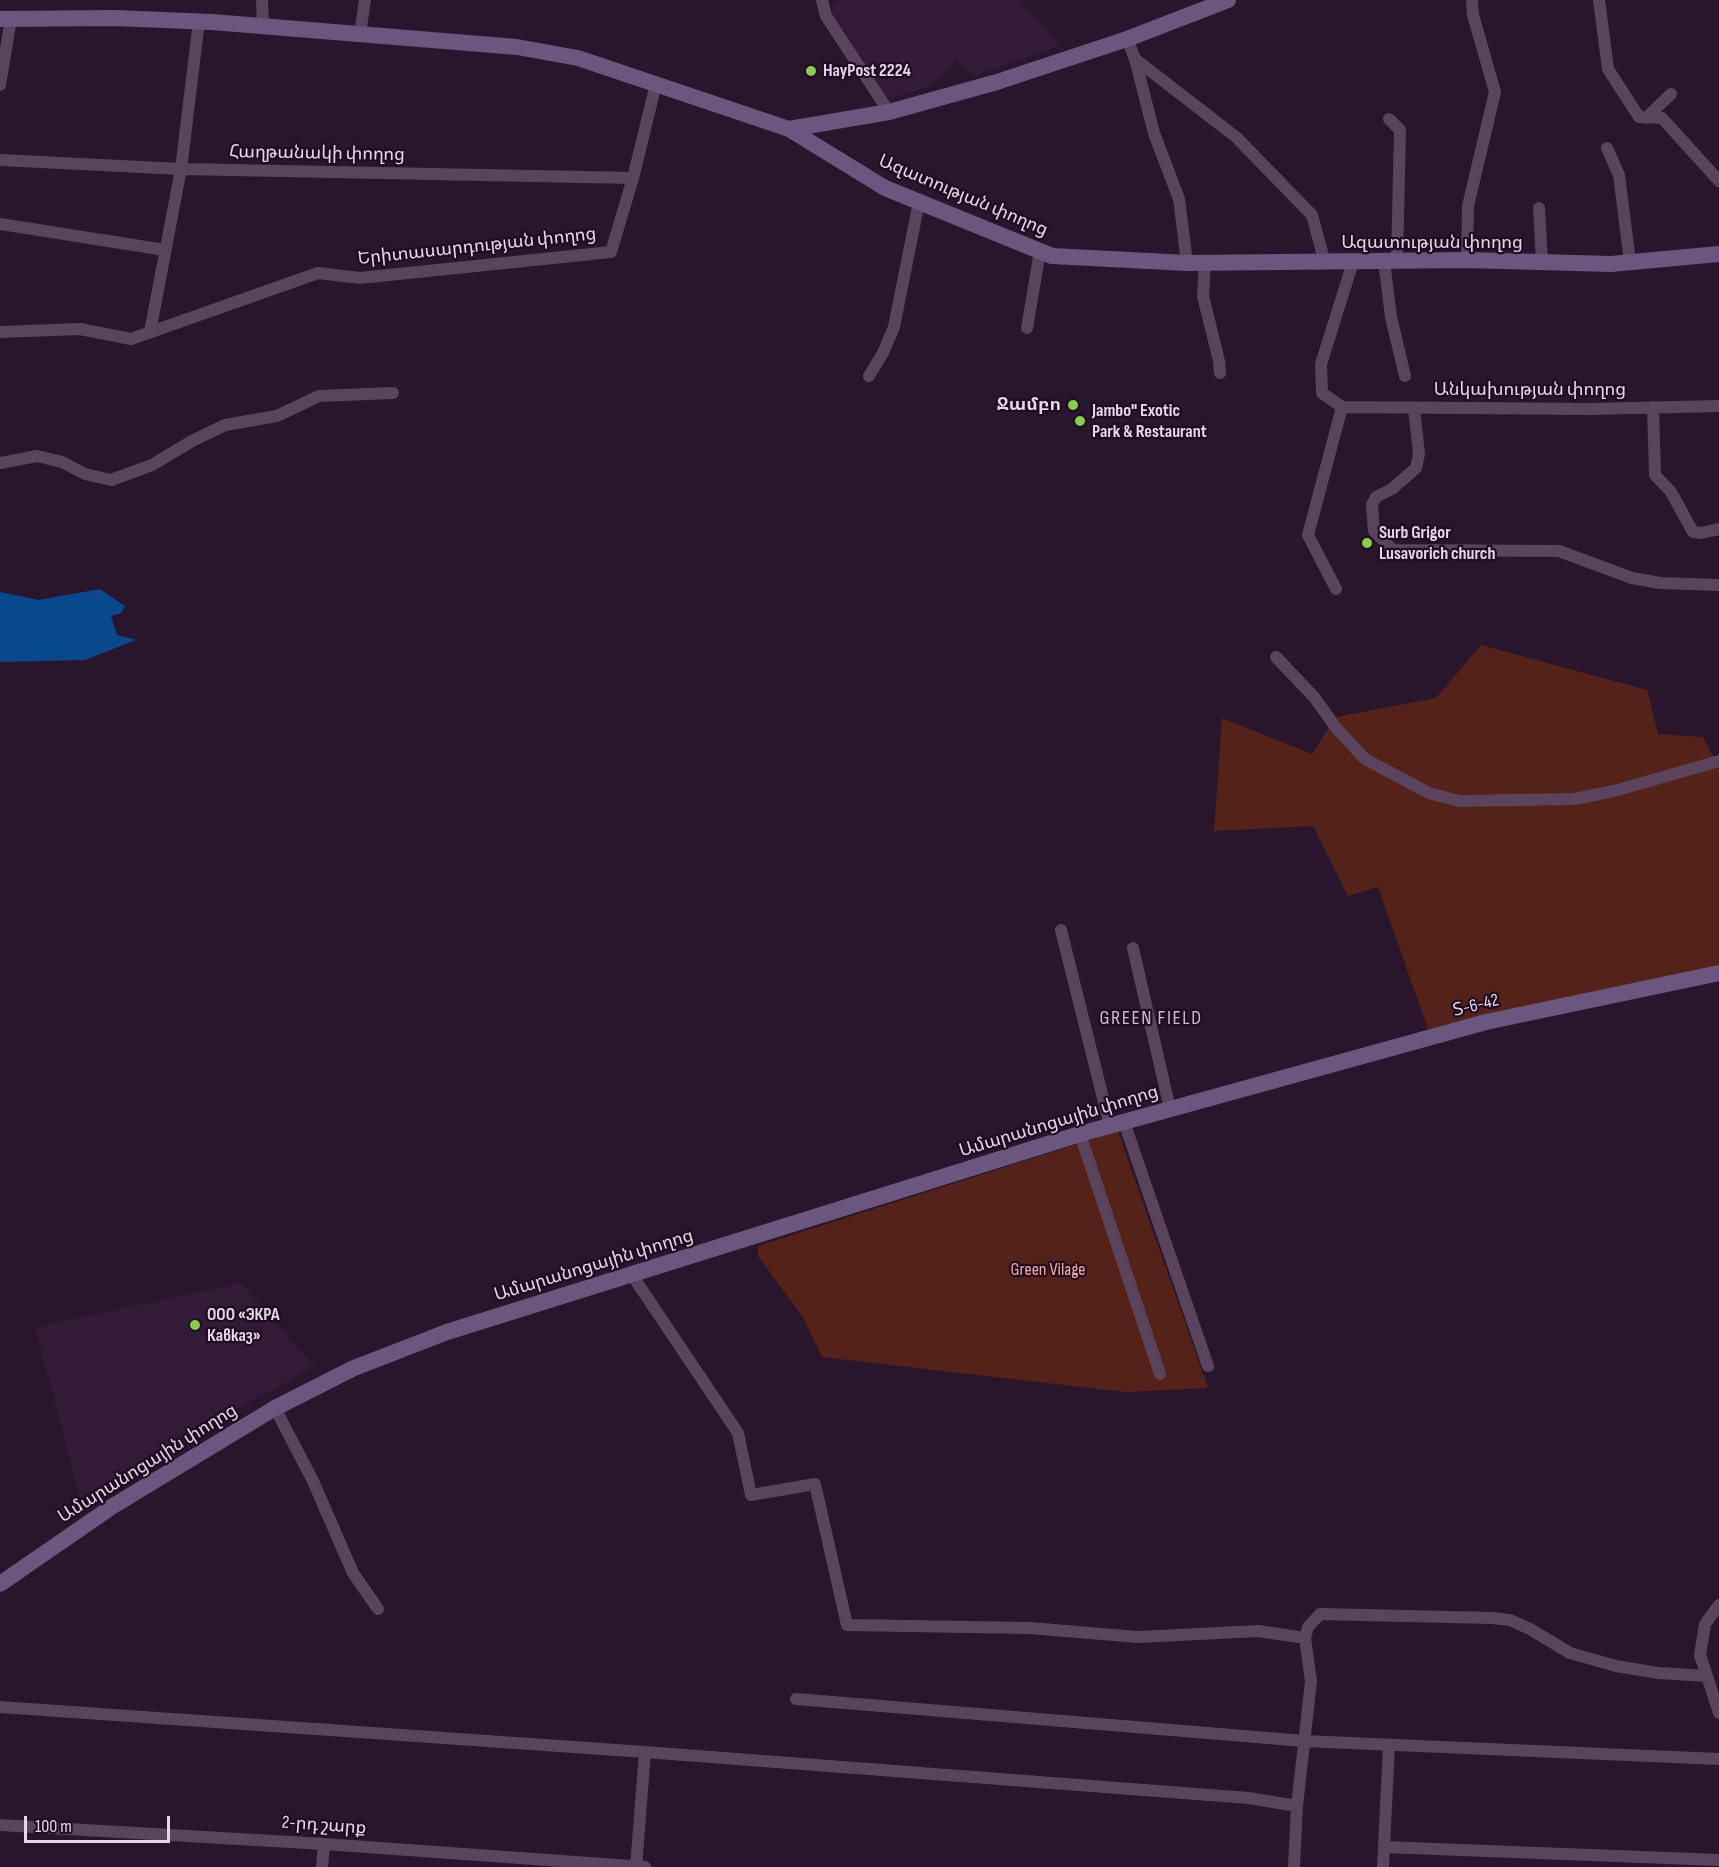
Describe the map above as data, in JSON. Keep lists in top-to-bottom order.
{
  "streets": {
    "street": [
      "Հաղթանակի փողոց",
      "Ազատության փողոց",
      "Երիտասարդության փողոց",
      "Անկախության փողոց",
      "Տ-6-42",
      "Ամարանոցային փողոց",
      "2-րդ շարք"
    ]
  },
  "crossings": [
    ["Հաղթանակի փողոց", "Երիտասարդության փողոց"],
    ["Տ-6-42", "Ամարանոցային փողոց"]
  ],
  "districts": ["GREEN FIELD"],
  "parks": ["Green Vilage"],
  "places": [
    "HayPost 2224",
    "Ջամբո",
    "Jambo\" Exotic Park & Restaurant",
    "Surb Grigor Lusavorich church",
    "ООО «ЭКРА Кавказ»"
  ],
  "scale_bar": "100 m"
}
